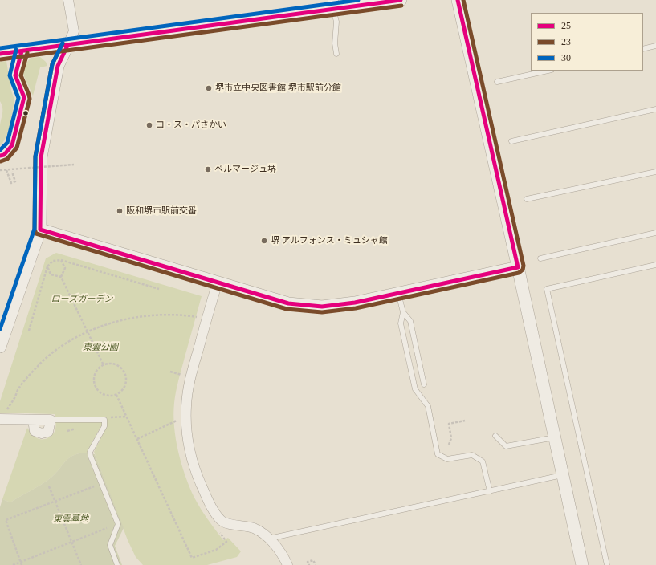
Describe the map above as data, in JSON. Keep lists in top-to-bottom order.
{
  "parks": ["ローズガーデン", "東雲公園", "東雲墓地"],
  "places": [
    "堺市立中央図書館 堺市駅前分館",
    "コ・ス・パさかい",
    "ベルマージュ堺",
    "阪和堺市駅前交番",
    "堺 アルフォンス・ミュシャ館"
  ],
  "lines": ["transit line 25", "transit line 23", "transit line 30"],
  "legend": ["25", "23", "30"]
}
